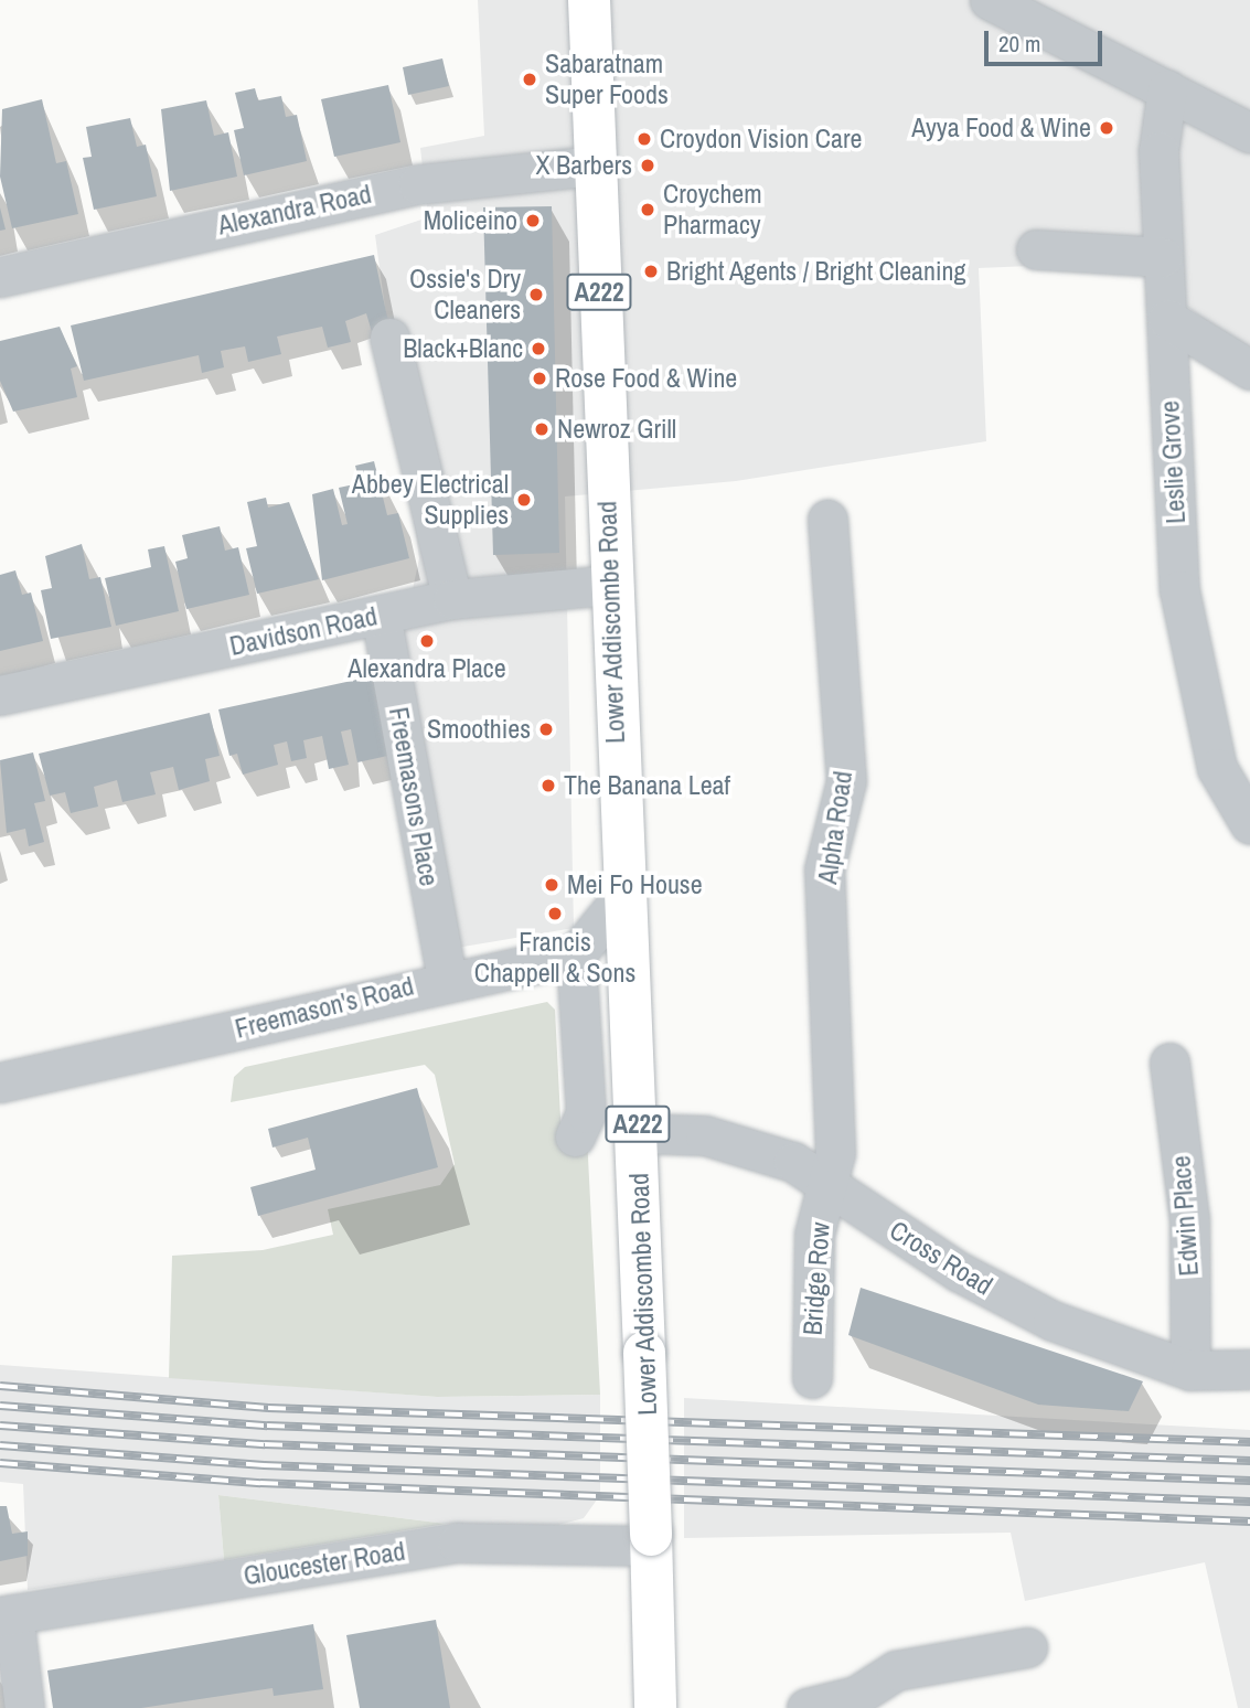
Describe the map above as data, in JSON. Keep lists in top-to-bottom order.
{
  "streets": {
    "main road": ["A222", "Lower Addiscombe Road"],
    "street": [
      "Alexandra Road",
      "Leslie Grove",
      "Davidson Road",
      "Freemasons Place",
      "Alpha Road",
      "Freemason's Road",
      "Edwin Place",
      "Cross Road",
      "Bridge Row",
      "Gloucester Road"
    ]
  },
  "crossings": [
    ["Alexandra Road", "Lower Addiscombe Road"],
    ["Lower Addiscombe Road", "Davidson Road"],
    ["Lower Addiscombe Road", "Cross Road"],
    ["Lower Addiscombe Road", "Gloucester Road"],
    ["Davidson Road", "Freemasons Place"],
    ["Freemasons Place", "Freemason's Road"],
    ["Alpha Road", "Cross Road"],
    ["Alpha Road", "Bridge Row"],
    ["Edwin Place", "Cross Road"],
    ["Cross Road", "Bridge Row"]
  ],
  "places": [
    "Sabaratnam Super Foods",
    "Ayya Food & Wine",
    "Croydon Vision Care",
    "X Barbers",
    "Croychem Pharmacy",
    "Moliceino",
    "Bright Agents / Bright Cleaning",
    "Ossie's Dry Cleaners",
    "Black+Blanc",
    "Rose Food & Wine",
    "Newroz Grill",
    "Abbey Electrical Supplies",
    "Alexandra Place",
    "Smoothies",
    "The Banana Leaf",
    "Mei Fo House",
    "Francis Chappell & Sons"
  ],
  "scale_bar": "20 m"
}
